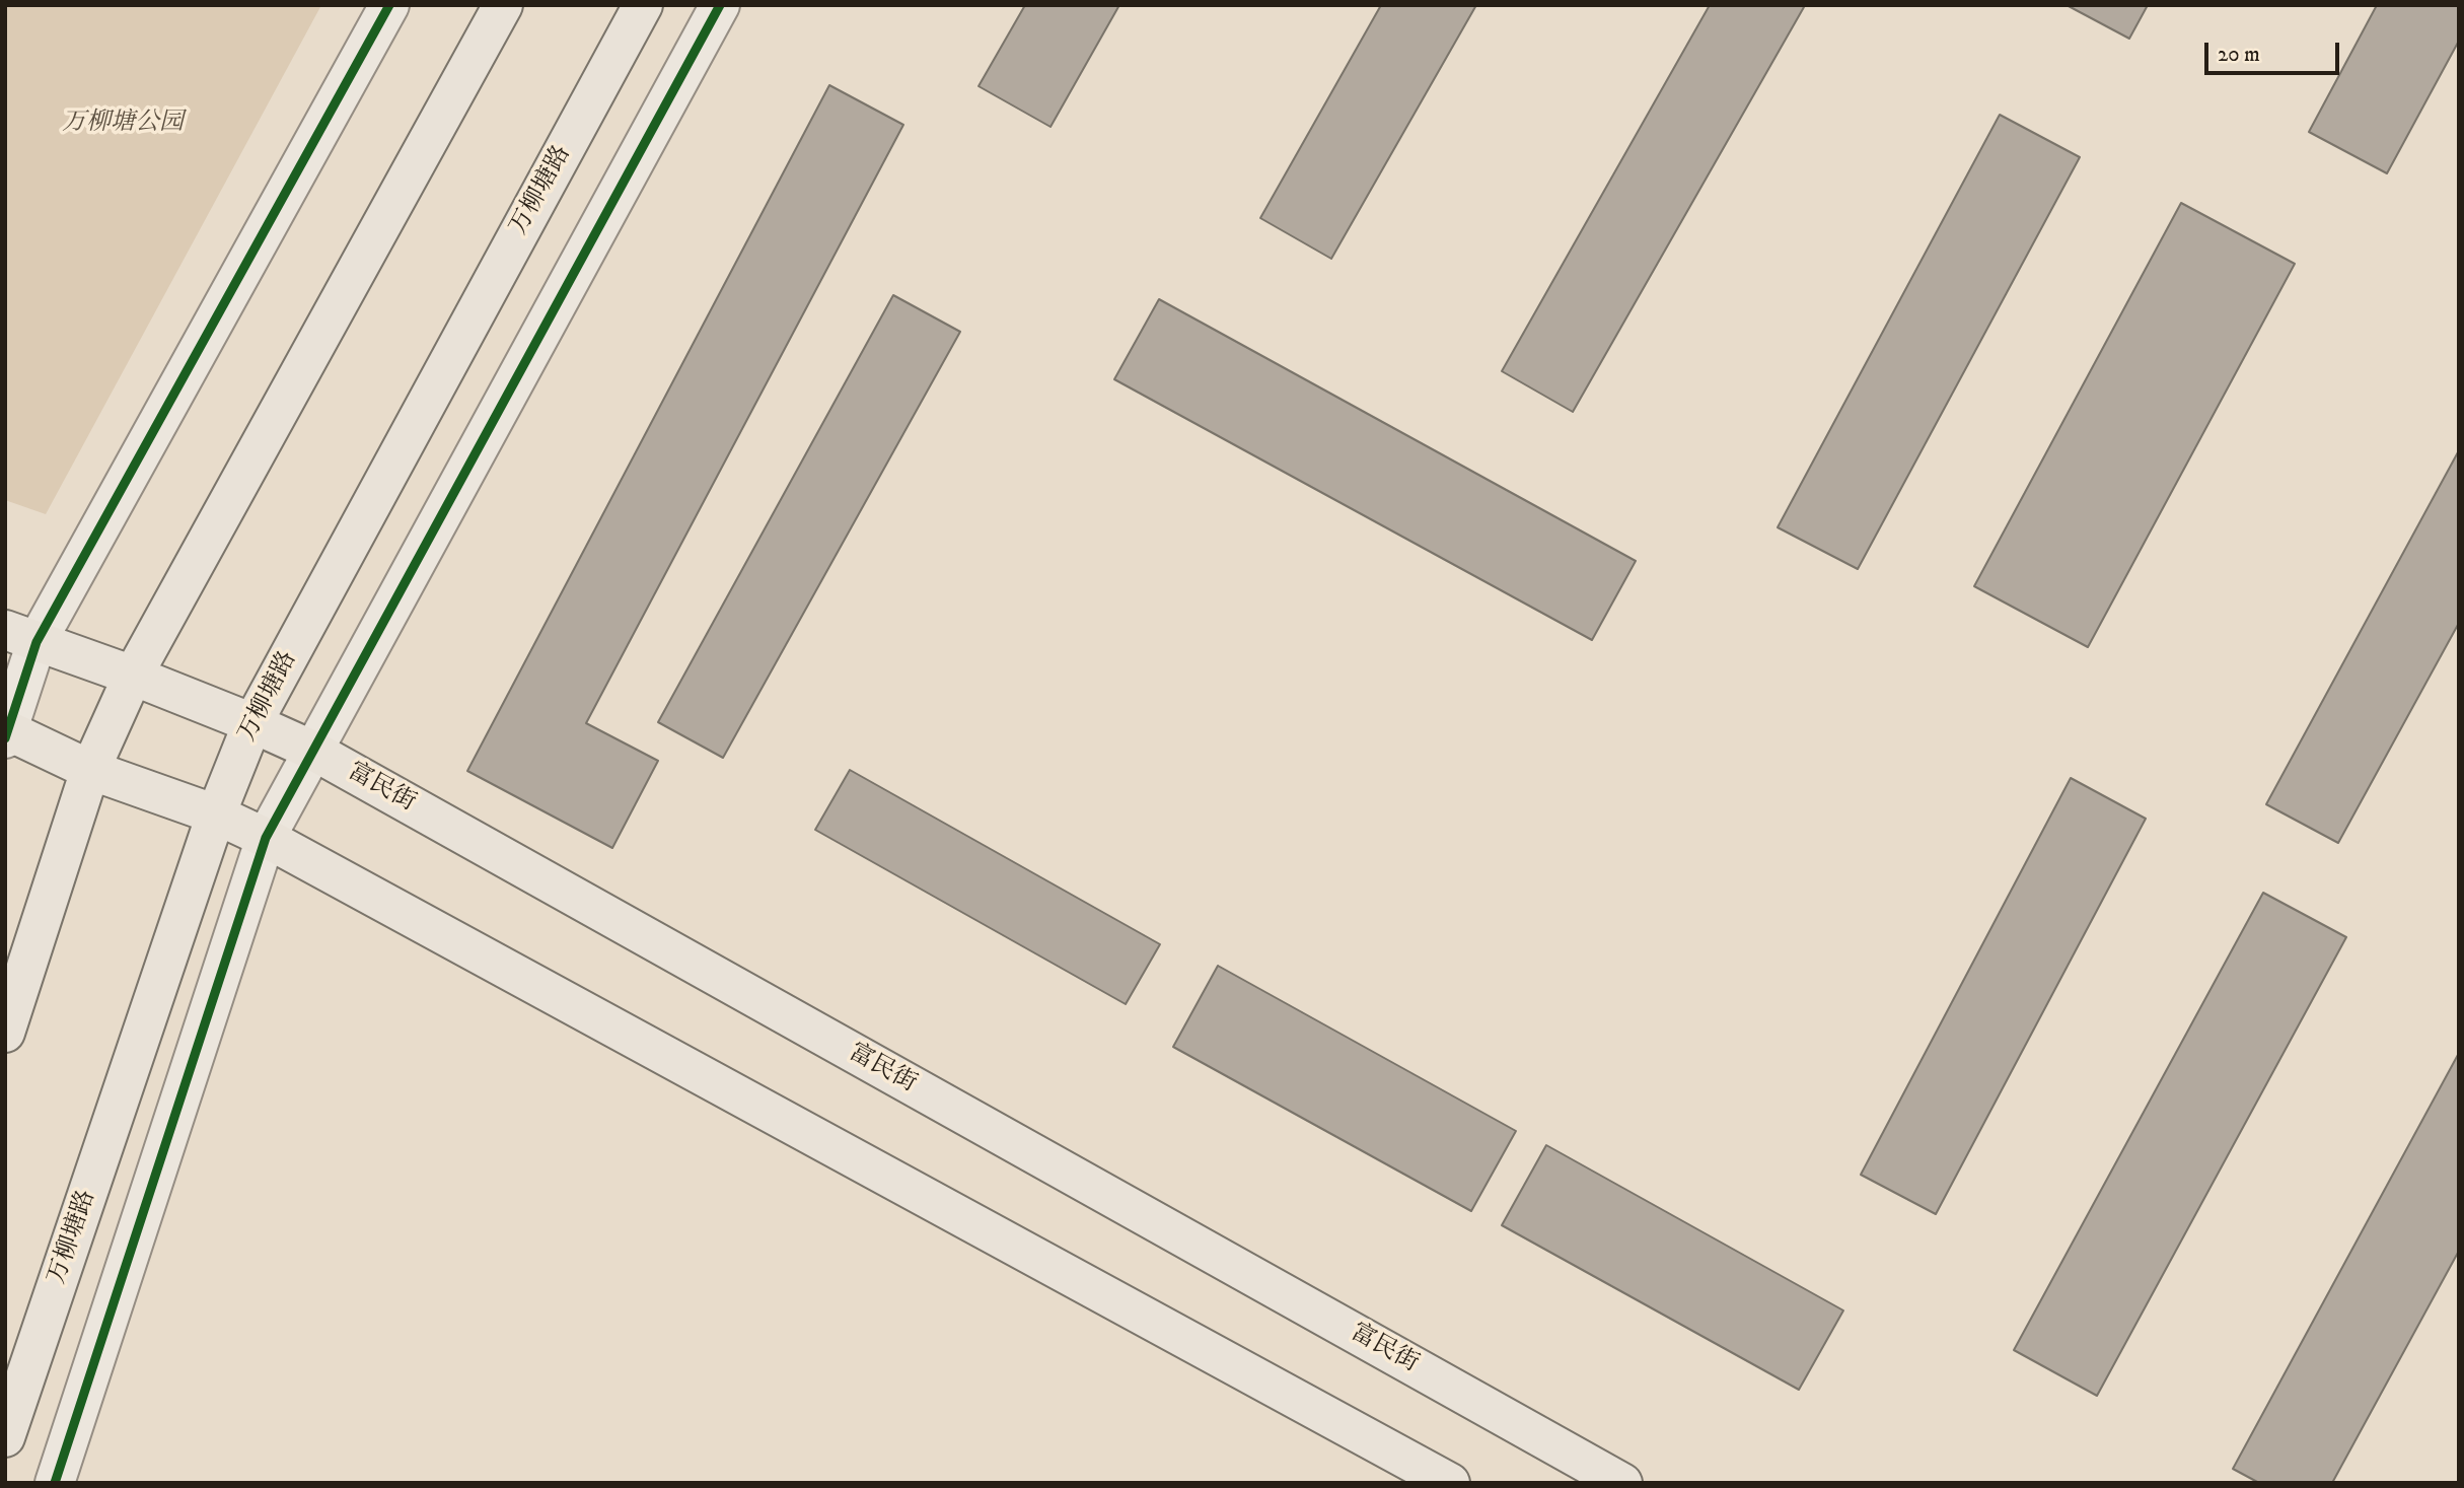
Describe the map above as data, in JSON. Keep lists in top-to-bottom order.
{
  "streets": {
    "main road": ["万柳塘路", "富民街"]
  },
  "crossings": [
    ["万柳塘路", "富民街"]
  ],
  "parks": ["万柳塘公园"],
  "scale_bar": "20 m"
}
